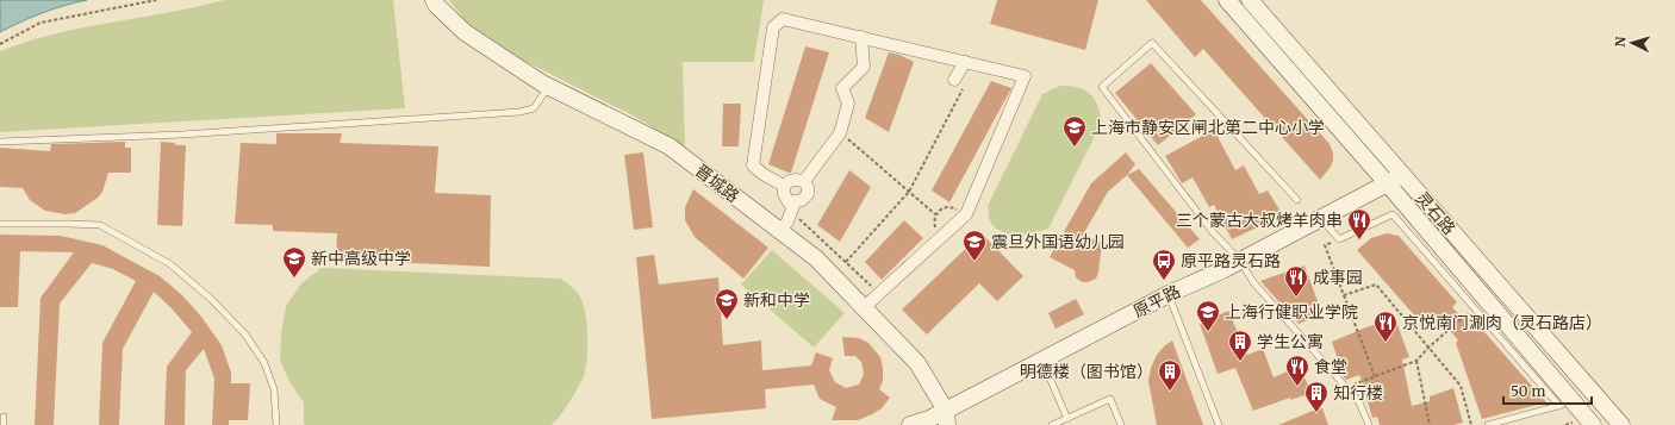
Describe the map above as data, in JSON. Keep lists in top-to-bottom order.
{
  "streets": {
    "street": ["晋城路", "灵石路", "原平路"]
  },
  "crossings": [
    ["晋城路", "原平路"],
    ["灵石路", "原平路"]
  ],
  "places": {
    "school or university": [
      "上海市静安区闸北第二中心小学",
      "震旦外国语幼儿园",
      "新中高级中学",
      "新和中学",
      "上海行健职业学院"
    ],
    "restaurant": [
      "三个蒙古大叔烤羊肉串",
      "成事园",
      "京悦南门涮肉（灵石路店）",
      "食堂"
    ],
    "bus stop": ["原平路灵石路"],
    "building": ["学生公寓", "明德楼（图书馆）", "知行楼"]
  },
  "scale_bar": "50 m",
  "north": "left"
}
